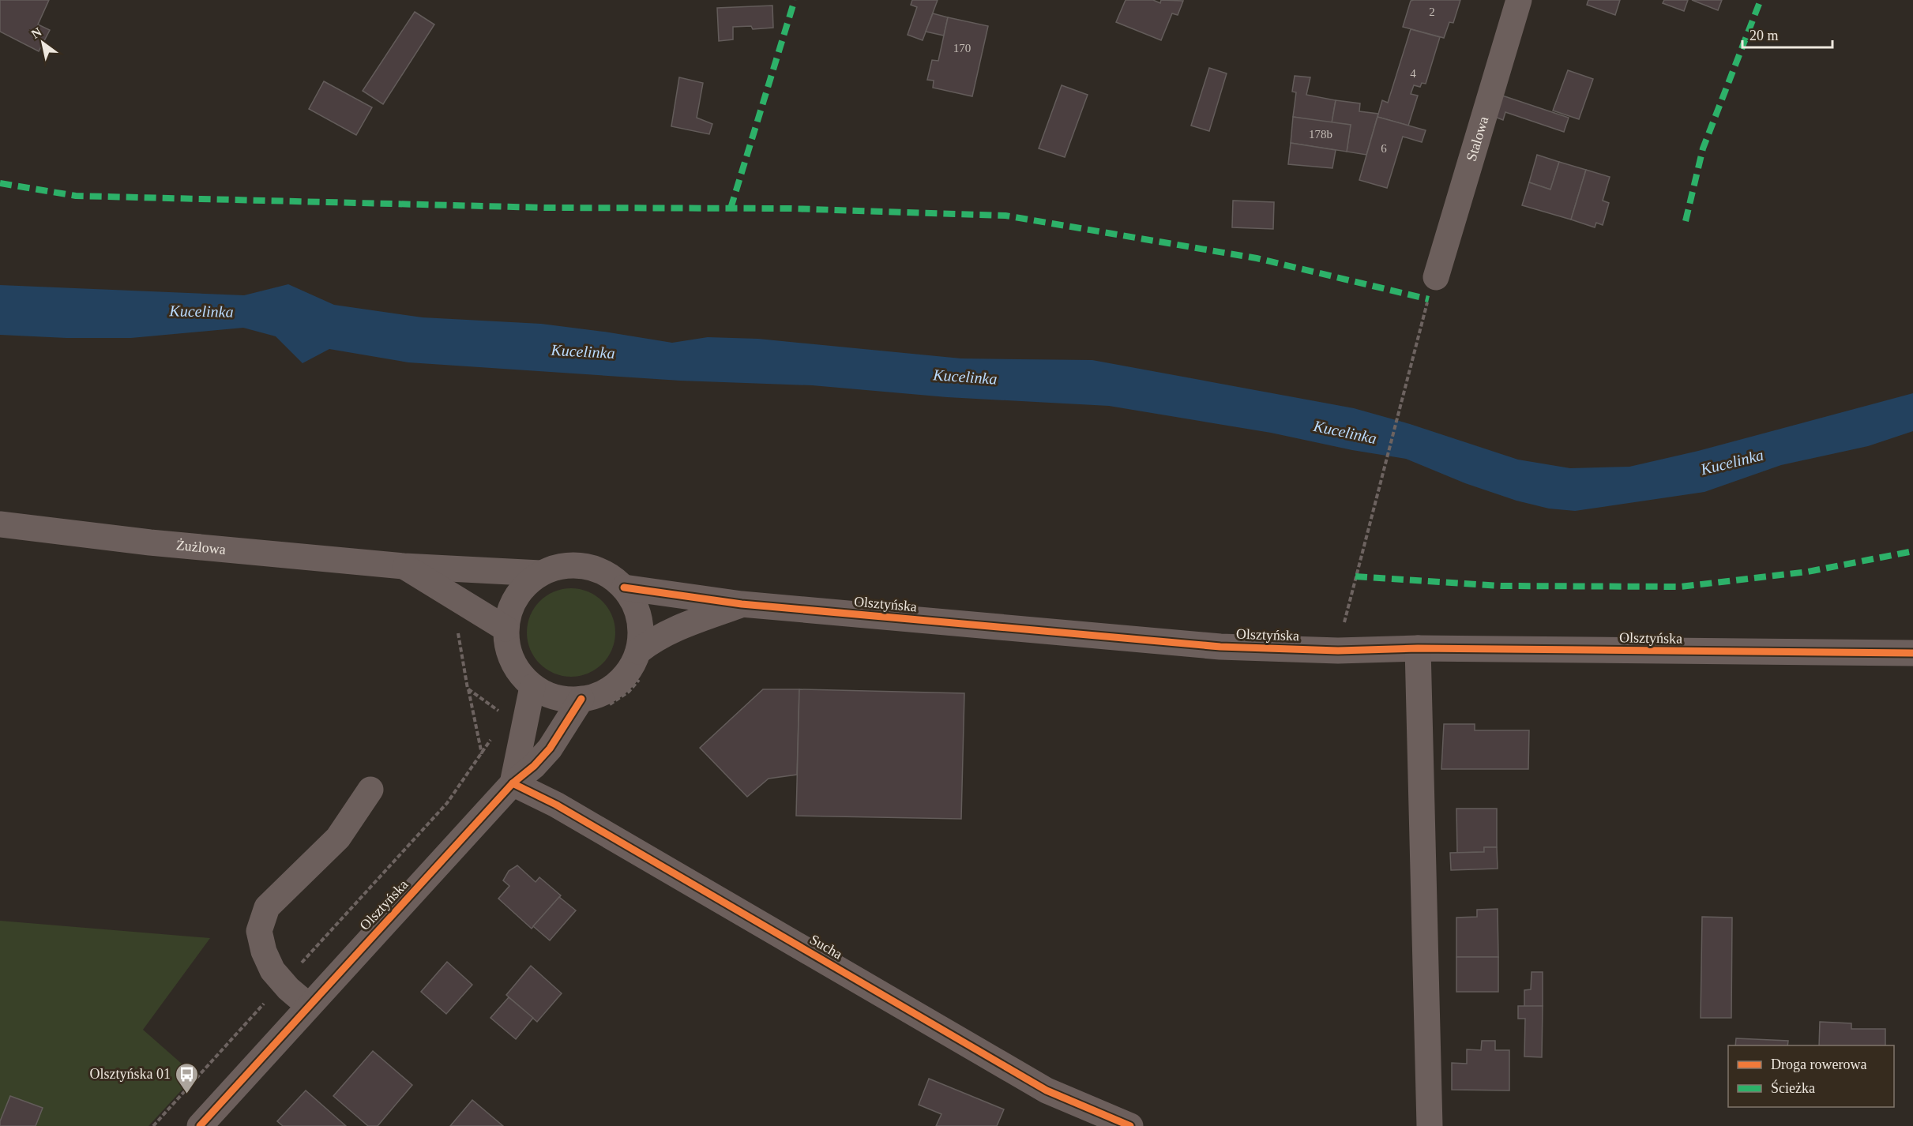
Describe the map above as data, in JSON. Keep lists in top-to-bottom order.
{
  "streets": {
    "street": [
      "Stalowa",
      "Żużlowa",
      "Olsztyńska",
      "Sucha"
    ]
  },
  "crossings": [
    ["Żużlowa", "Olsztyńska"],
    ["Olsztyńska", "Sucha"]
  ],
  "water": ["Kucelinka"],
  "places": {
    "bus stop": ["Olsztyńska 01"]
  },
  "house_numbers": [
    "2",
    "170",
    "4",
    "178b",
    "6"
  ],
  "legend": ["Droga rowerowa", "Ścieżka"],
  "scale_bar": "20 m",
  "north": "top left"
}
